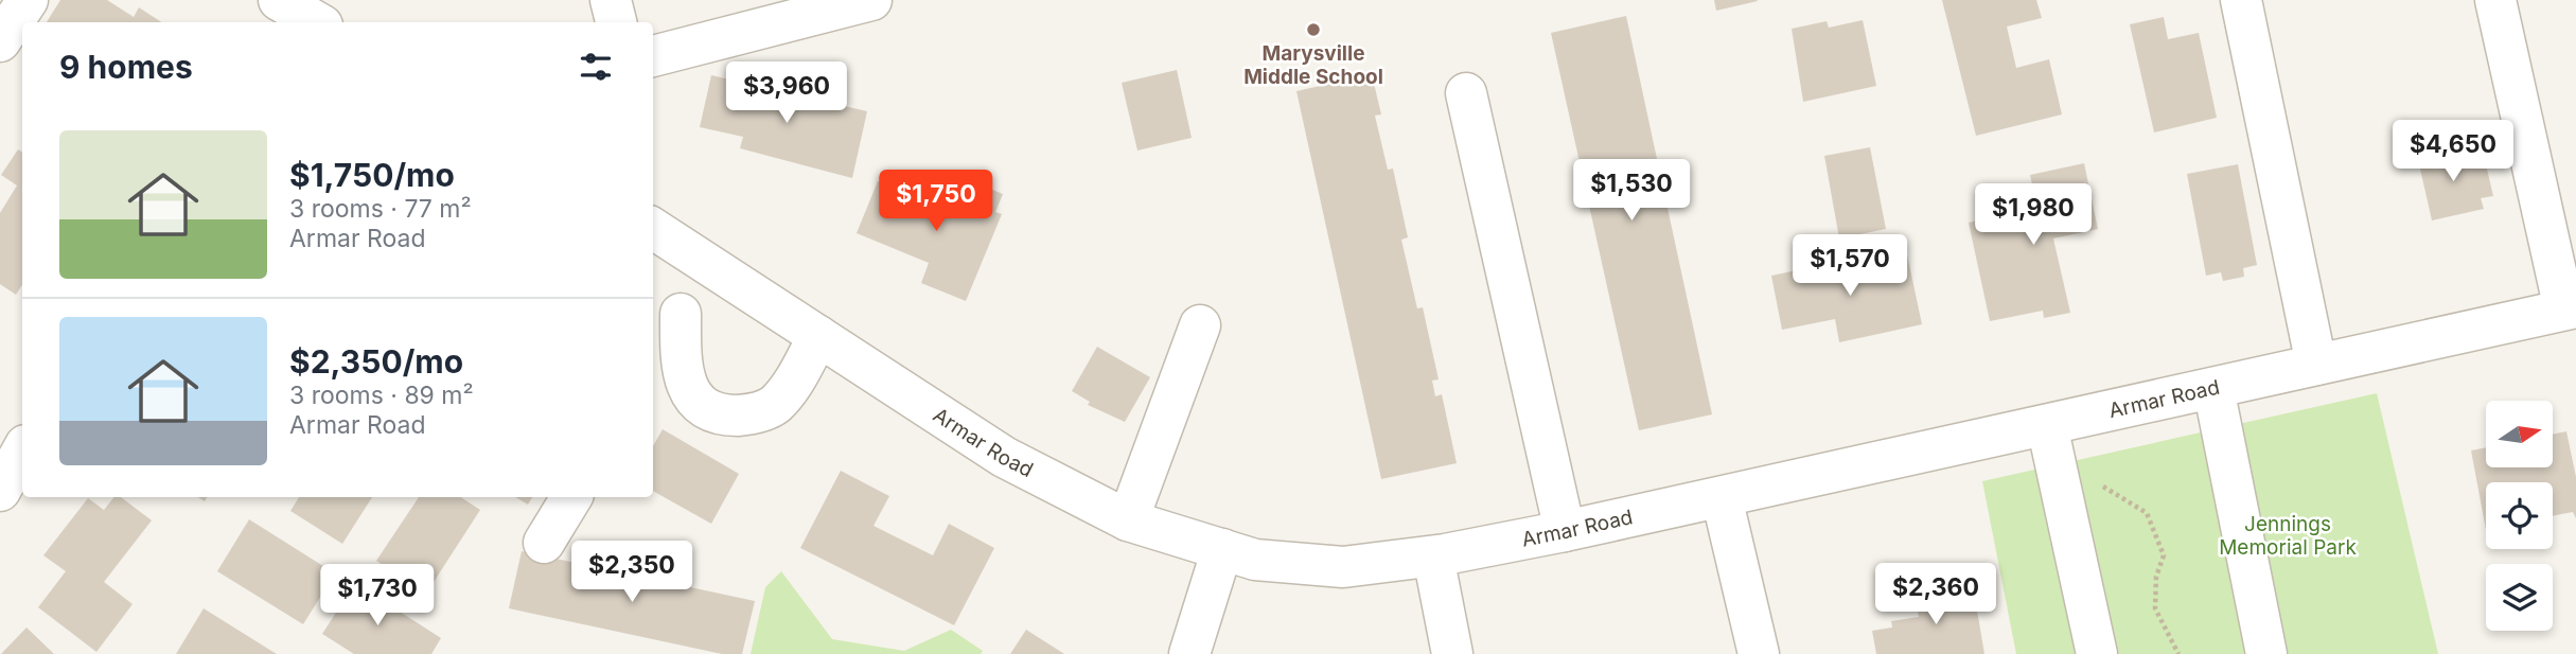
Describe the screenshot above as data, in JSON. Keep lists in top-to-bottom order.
{
  "streets": {
    "street": ["Armar Road"]
  },
  "parks": ["Jennings Memorial Park"],
  "places": ["Marysville Middle School"],
  "north": "right",
  "page": {
    "heading": "9 homes",
    "price": [
      "$3,960",
      "$4,650",
      "$1,530",
      "$1,750",
      "$1,980",
      "$1,570",
      "$2,350",
      "$2,360",
      "$1,730"
    ],
    "list": [
      {
        "name": "$1,750/mo",
        "note": "3 rooms · 77 m² · Armar Road"
      },
      {
        "name": "$2,350/mo",
        "note": "3 rooms · 89 m² · Armar Road"
      }
    ]
  }
}
